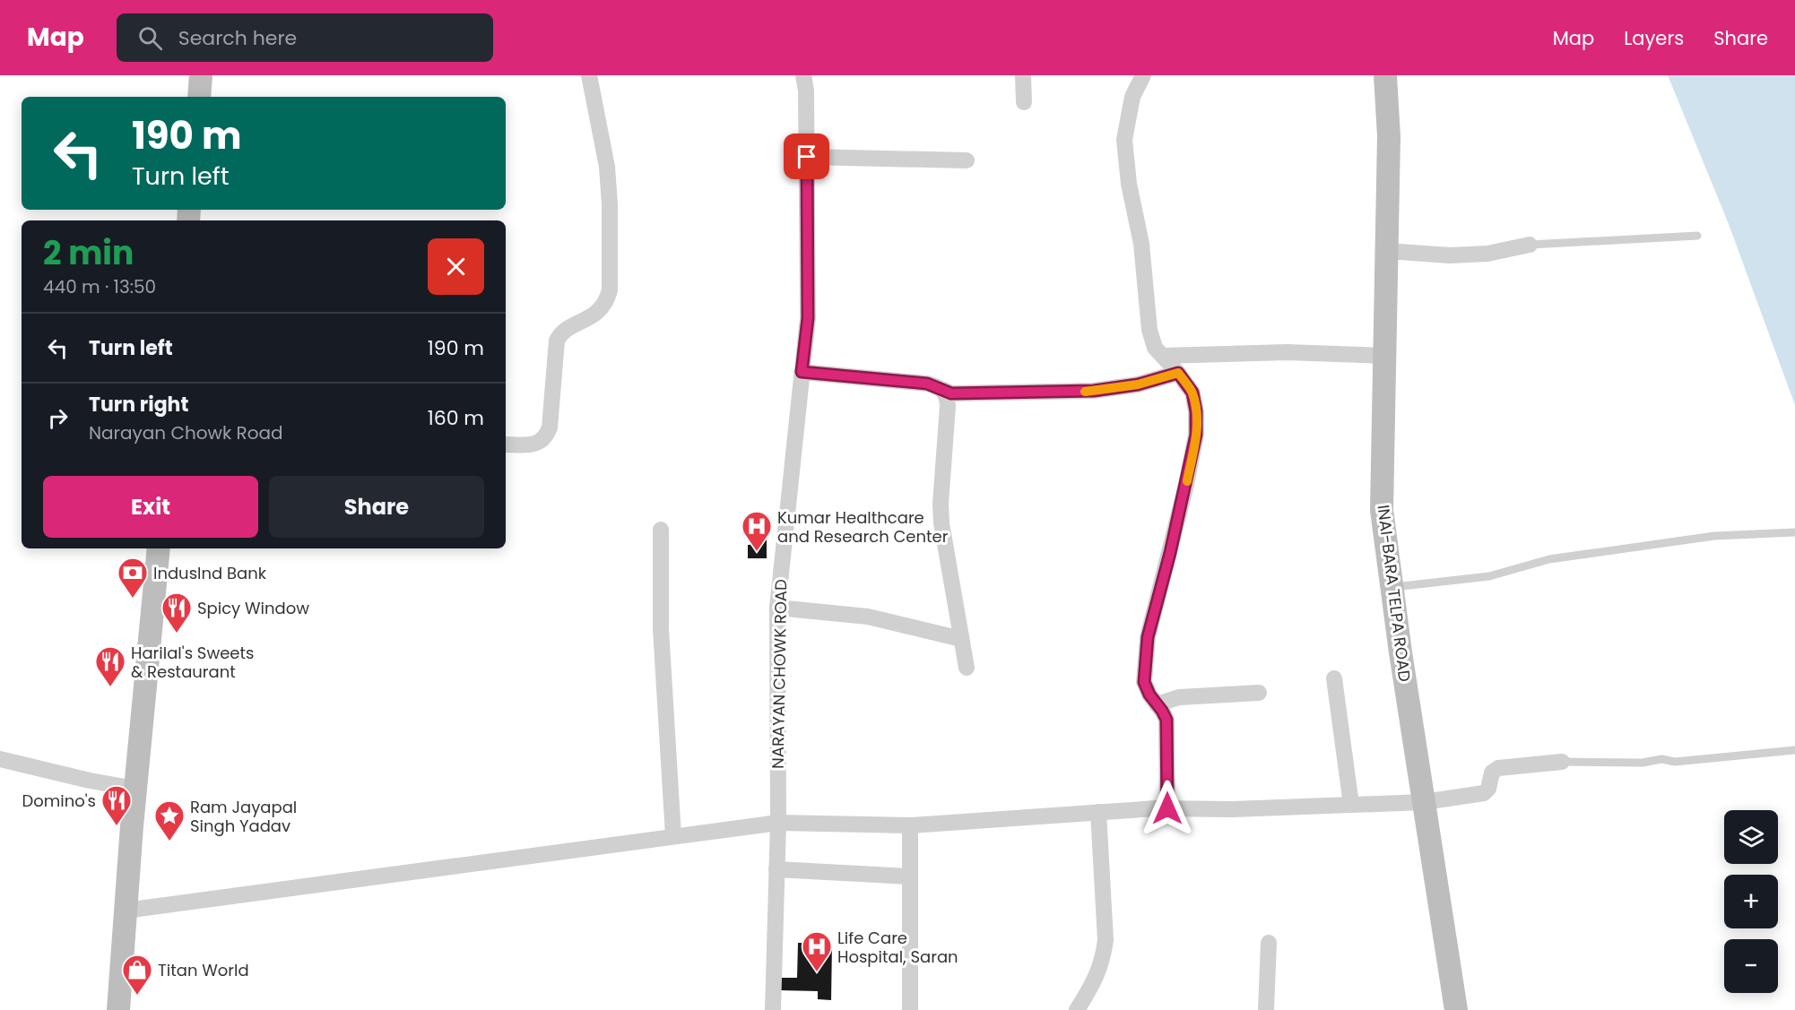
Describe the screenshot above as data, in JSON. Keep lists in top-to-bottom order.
{
  "streets": {
    "street": ["INAI-BARA TELPA ROAD", "NARAYAN CHOWK ROAD"]
  },
  "places": {
    "hospital": ["Kumar Healthcare and Research Center", "Life Care Hospital, Saran"],
    "bank": ["IndusInd Bank"],
    "restaurant": ["Spicy Window", "Harilal's Sweets & Restaurant", "Domino's"],
    "place": ["Ram Jayapal Singh Yadav"],
    "shop": ["Titan World"]
  },
  "page": {
    "header": "Map",
    "search": "Search here",
    "nav": ["Map", "Layers", "Share"],
    "turn": ["190 m", "Turn left"],
    "heading": ["2 min", "440 m · 13:50"],
    "list": [
      {
        "name": "Turn left",
        "value": "190 m"
      },
      {
        "name": "Turn right",
        "note": "Narayan Chowk Road",
        "value": "160 m"
      }
    ],
    "buttons": ["Exit", "Share"],
    "map_buttons": ["+", "−"]
  }
}
